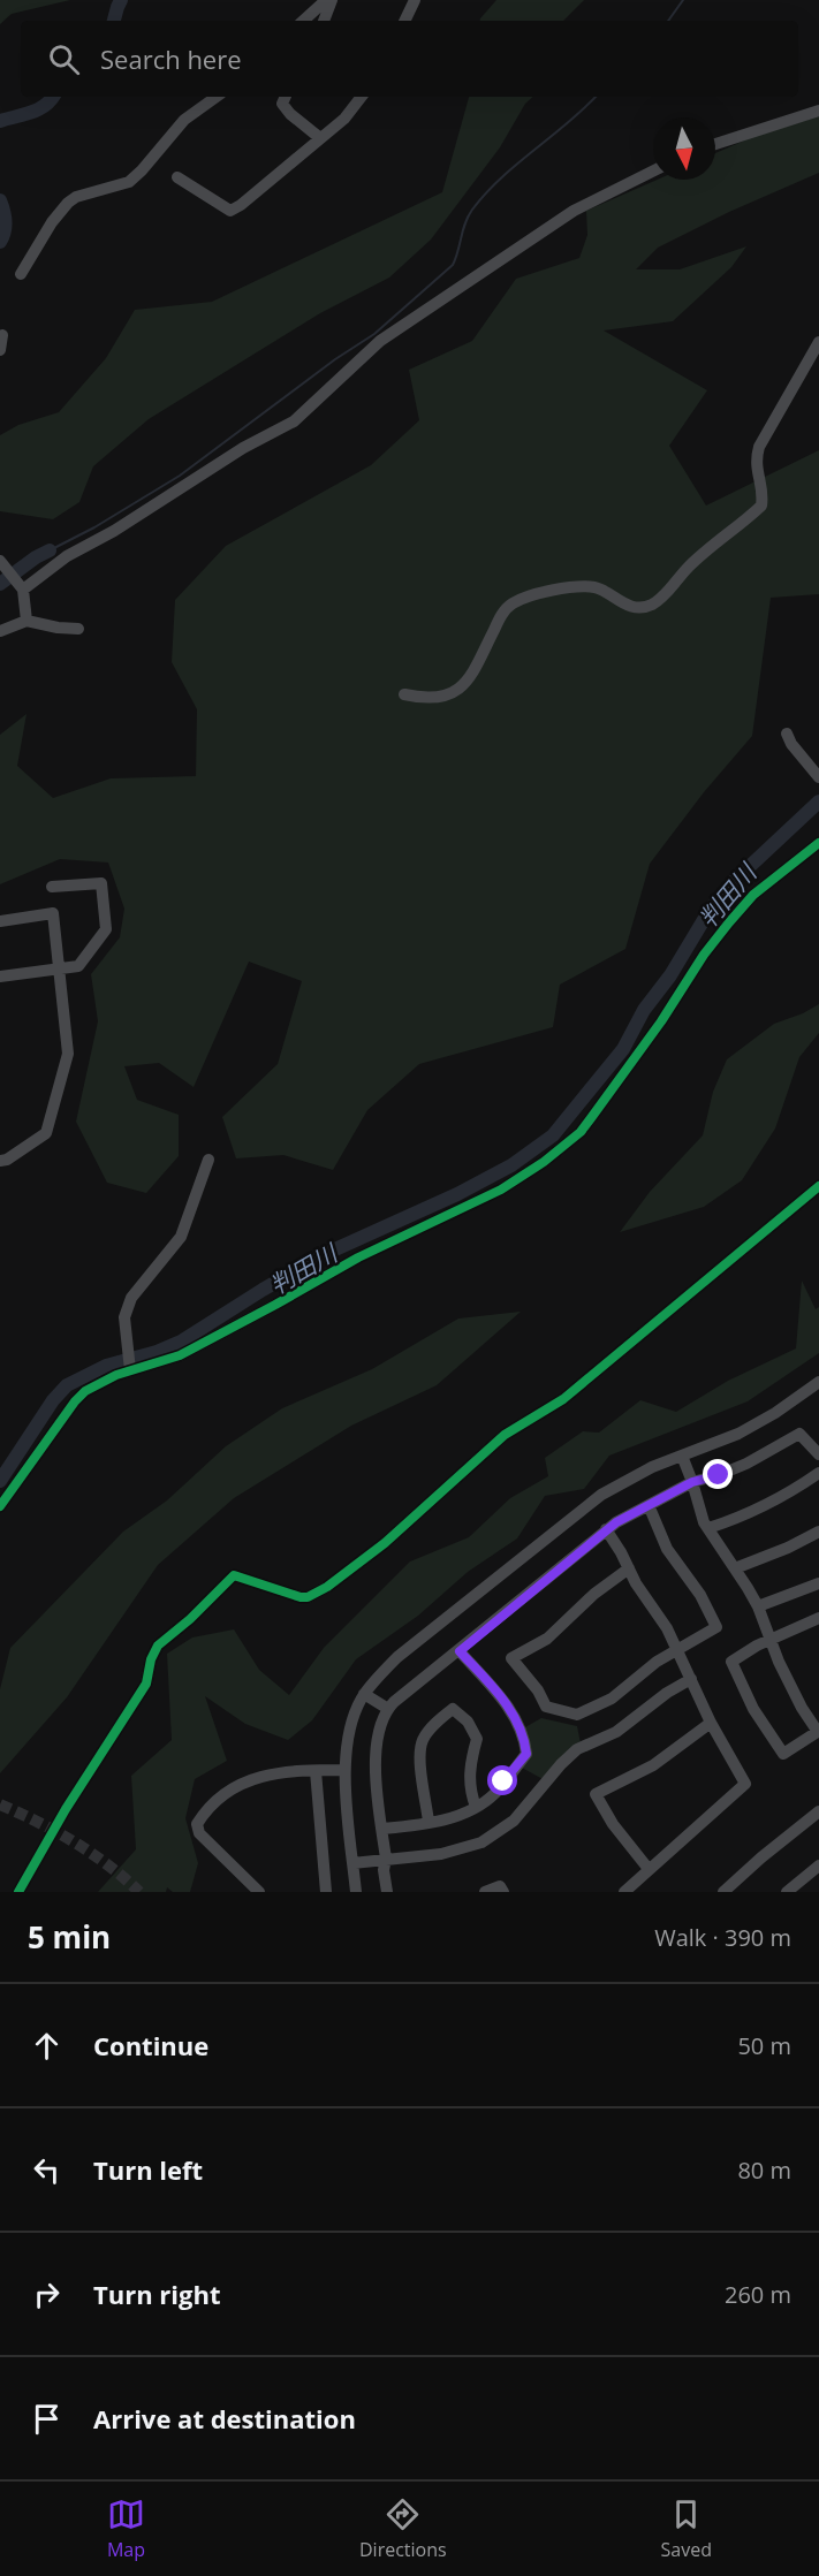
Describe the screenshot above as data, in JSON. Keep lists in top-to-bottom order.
{
  "water": ["判田川"],
  "north": "bottom",
  "page": {
    "search": "Search here",
    "heading": ["5 min", "Walk · 390 m"],
    "list": [
      ["Continue", "50 m"],
      ["Turn left", "80 m"],
      ["Turn right", "260 m"],
      "Arrive at destination"
    ],
    "nav": ["Map", "Directions", "Saved"]
  }
}
